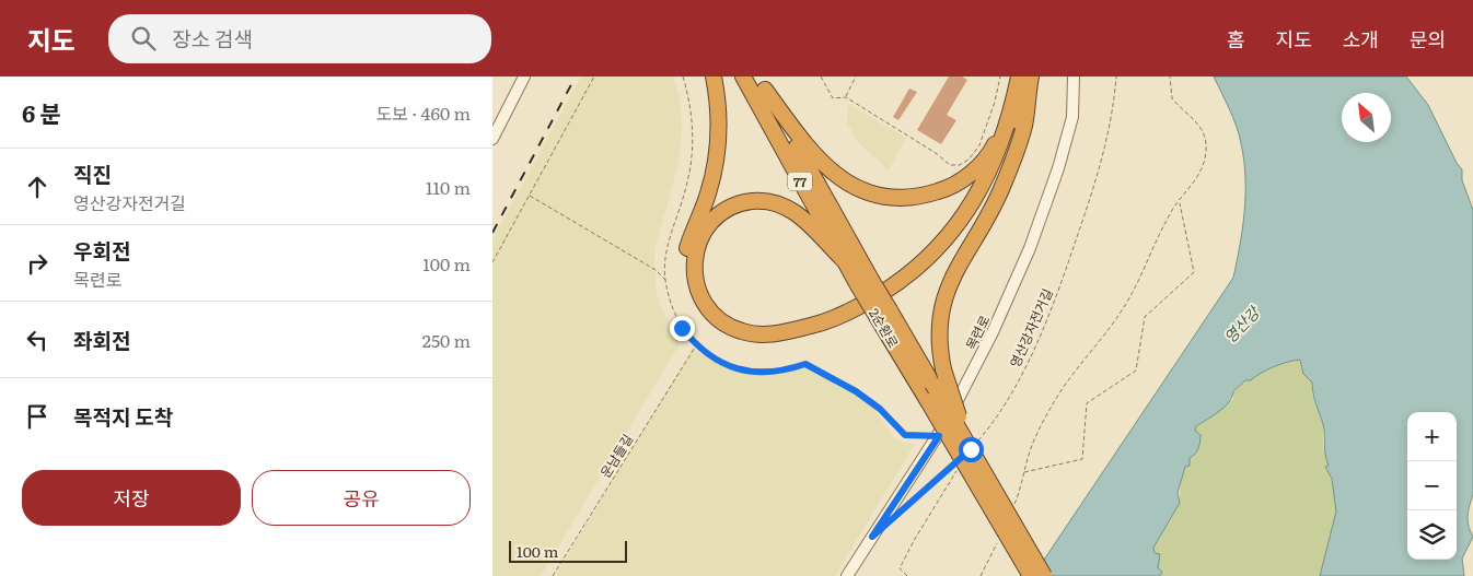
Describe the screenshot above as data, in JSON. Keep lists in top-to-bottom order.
{
  "streets": {
    "highway": ["77", "2순환로"],
    "street": ["목련로"],
    "path": ["영산강자전거길", "운남들길"]
  },
  "crossings": [
    ["2순환로", "영산강자전거길"]
  ],
  "water": ["영산강"],
  "scale_bar": "100 m",
  "north": "top left",
  "page": {
    "header": "지도",
    "search": "장소 검색",
    "nav": [
      "홈",
      "지도",
      "소개",
      "문의"
    ],
    "heading": ["6 분", "도보 · 460 m"],
    "list": [
      ["직진", "영산강자전거길", "110 m"],
      ["우회전", "목련로", "100 m"],
      ["좌회전", "250 m"],
      "목적지 도착"
    ],
    "map_buttons": ["+", "−"],
    "buttons": ["저장", "공유"],
    "scale": "100 m"
  }
}
